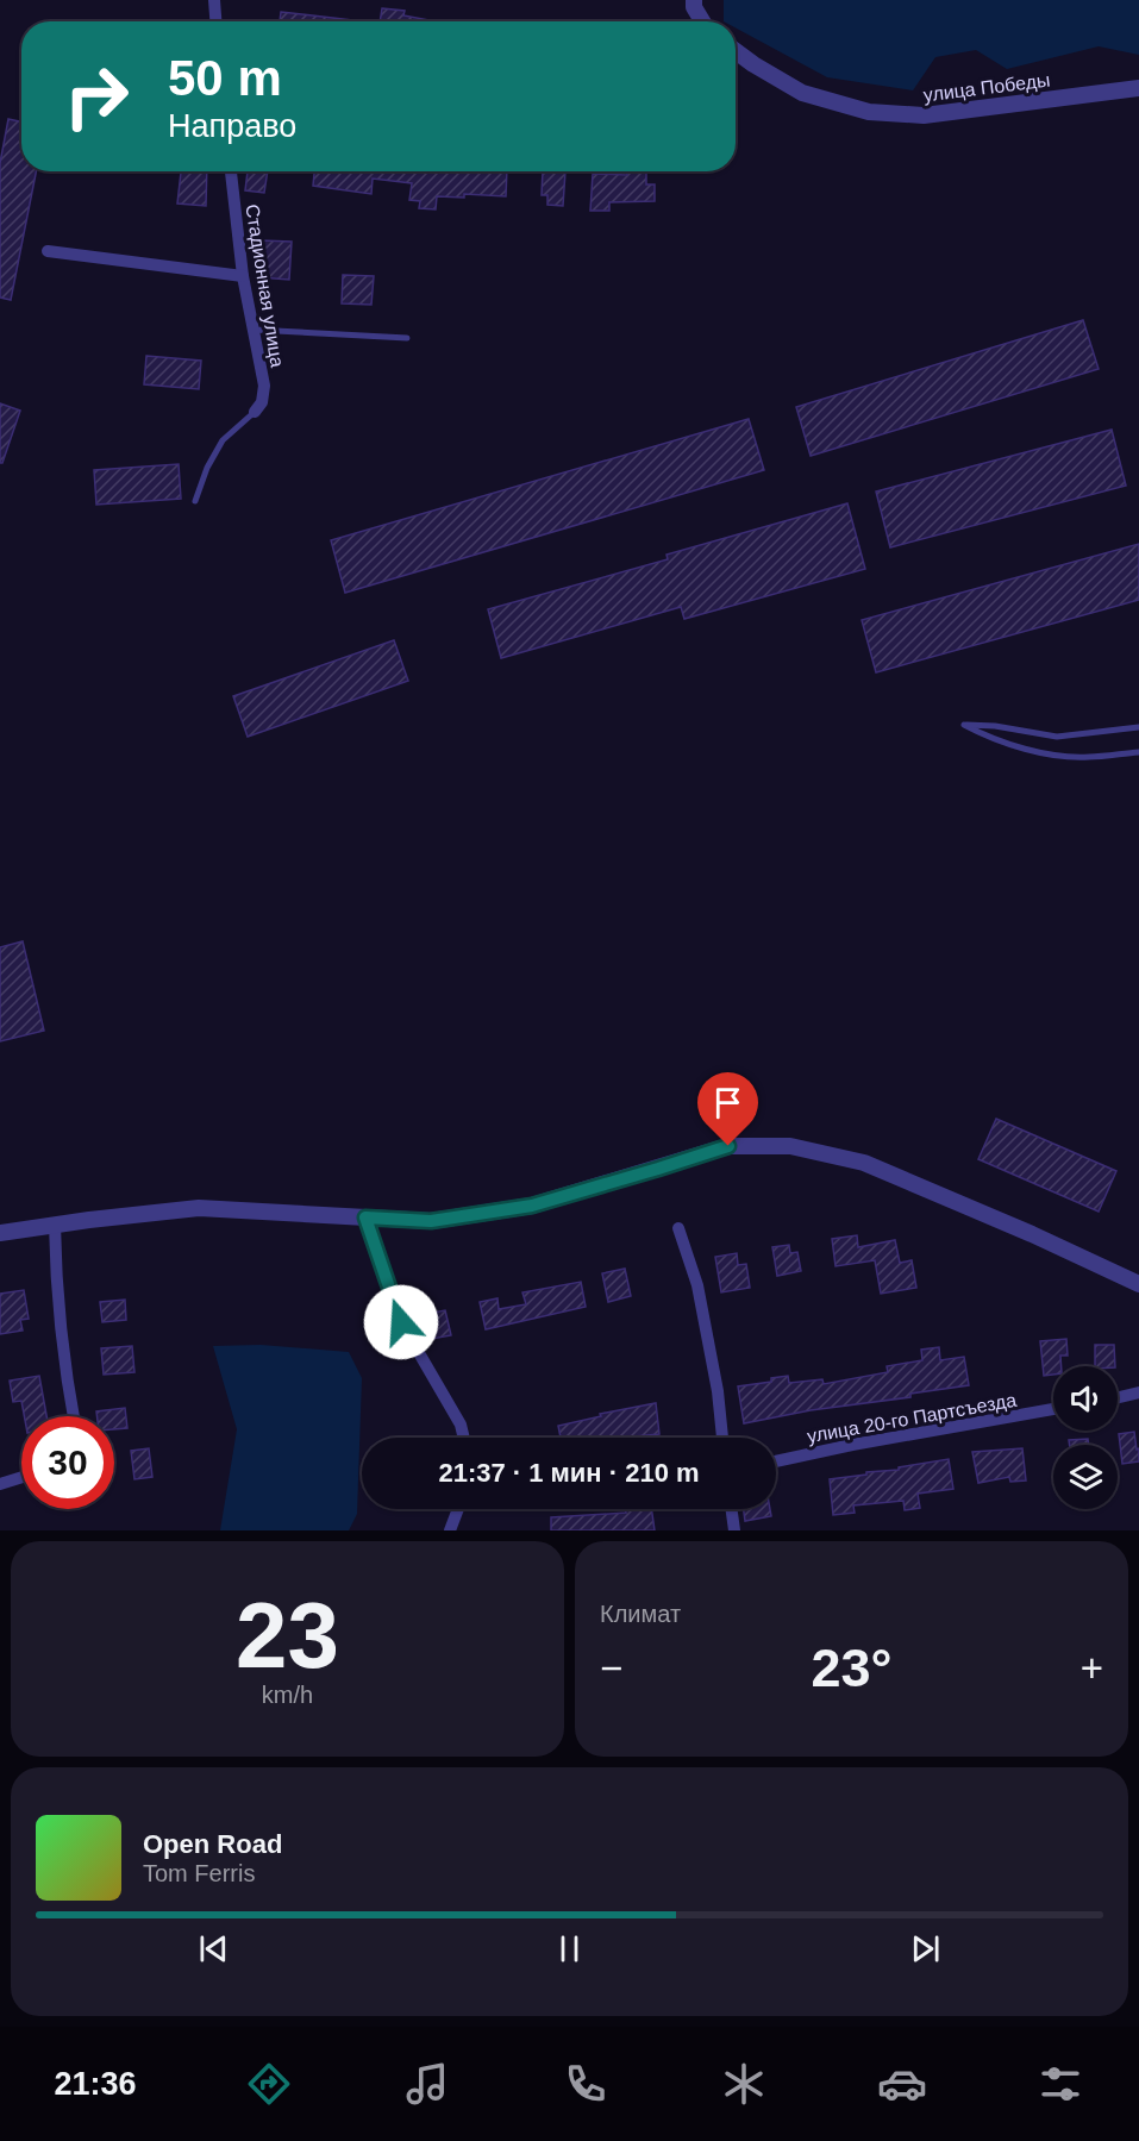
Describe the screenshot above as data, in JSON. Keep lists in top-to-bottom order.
{
  "streets": {
    "street": ["улица Победы", "Стадионная улица", "улица 20-го Партсъезда"]
  },
  "page": {
    "turn": ["50 m", "Направо"],
    "limit": "30",
    "trip": "21:37 · 1 мин · 210 m",
    "tile": [
      ["23", "km/h"],
      "Климат"
    ],
    "heat": ["−", "23°", "+"],
    "song": ["Open Road", "Tom Ferris"],
    "tabs": "21:36"
  }
}
